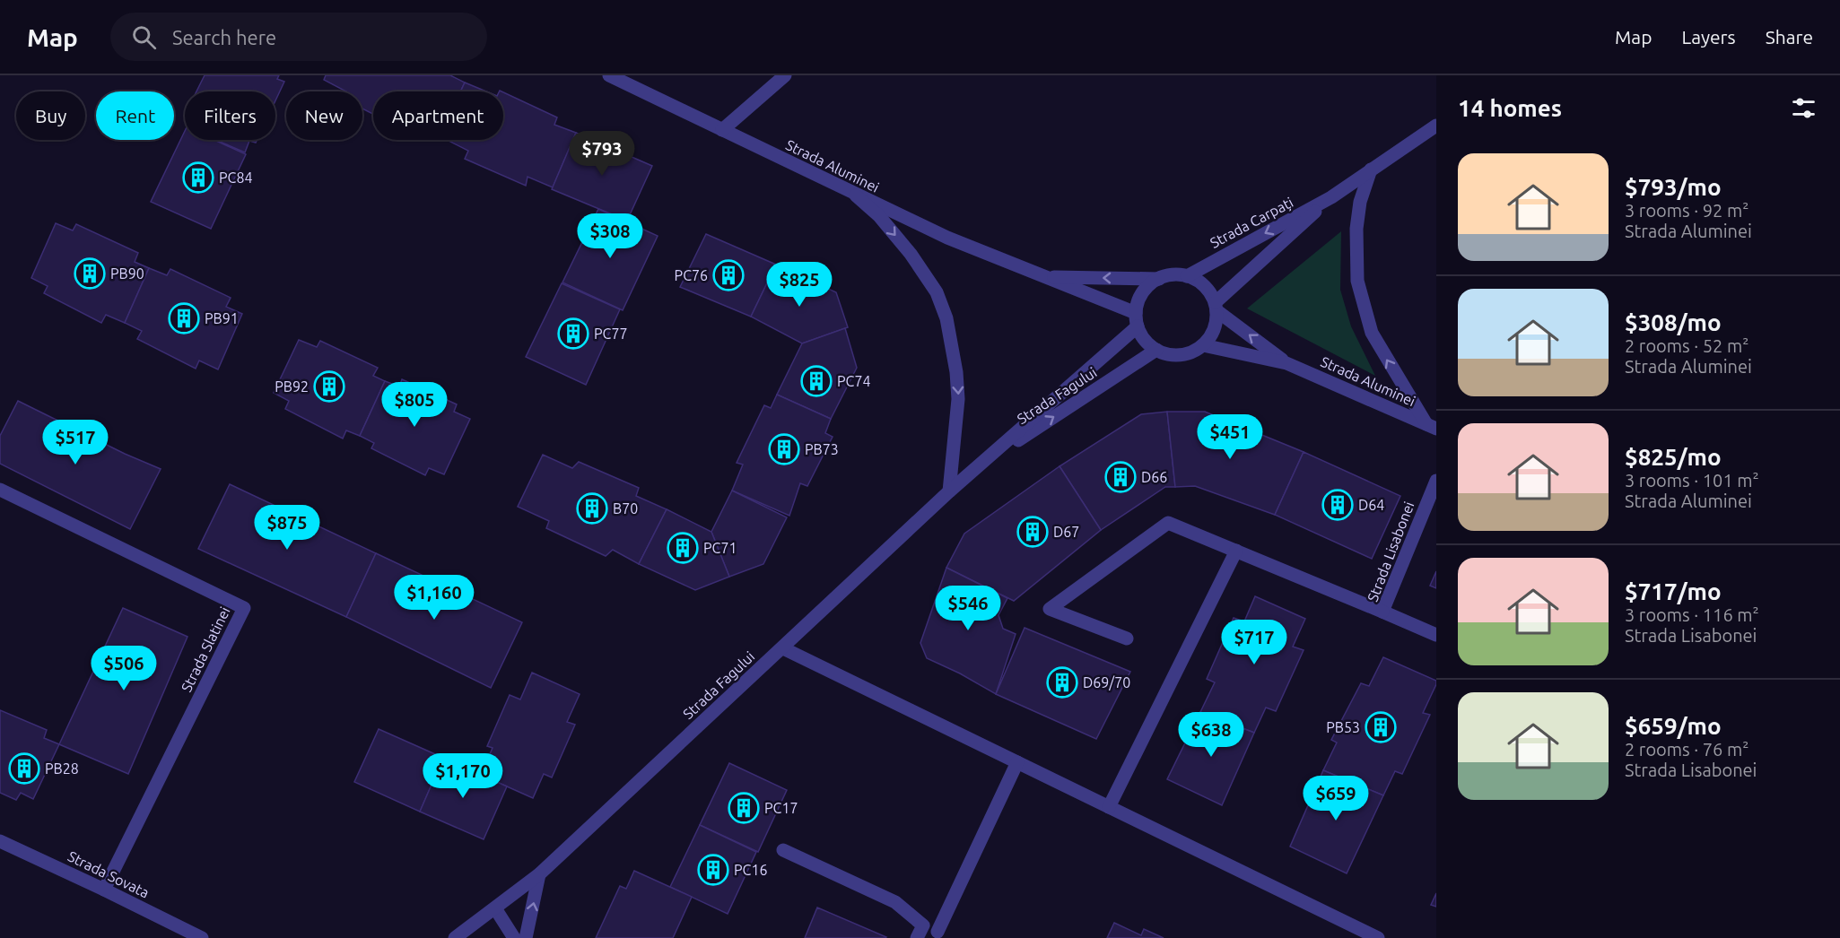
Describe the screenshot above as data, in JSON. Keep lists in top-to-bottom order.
{
  "streets": {
    "street": [
      "Strada Aluminei",
      "Strada Carpați",
      "Strada Fagului",
      "Strada Lisabonei",
      "Strada Slatinei",
      "Strada Sovata"
    ]
  },
  "crossings": [
    ["Strada Aluminei", "Strada Carpați"],
    ["Strada Aluminei", "Strada Fagului"],
    ["Strada Carpați", "Strada Fagului"],
    ["Strada Slatinei", "Strada Sovata"]
  ],
  "places": {
    "building": [
      "PC84",
      "PB90",
      "PC76",
      "PB91",
      "PC77",
      "PC74",
      "PB92",
      "PB73",
      "D66",
      "D64",
      "B70",
      "D67",
      "PC71",
      "D69/70",
      "PB53",
      "PB28",
      "PC17",
      "PC16"
    ]
  },
  "page": {
    "header": "Map",
    "search": "Search here",
    "nav": ["Map", "Layers", "Share"],
    "heading": "14 homes",
    "chip": [
      "Buy",
      "Rent",
      "Filters",
      "New",
      "Apartment"
    ],
    "price": [
      "$793",
      "$308",
      "$825",
      "$805",
      "$451",
      "$517",
      "$875",
      "$1,160",
      "$546",
      "$717",
      "$506",
      "$638",
      "$1,170",
      "$659"
    ],
    "list": [
      {
        "name": "$793/mo",
        "note": "3 rooms · 92 m² · Strada Aluminei"
      },
      {
        "name": "$308/mo",
        "note": "2 rooms · 52 m² · Strada Aluminei"
      },
      {
        "name": "$825/mo",
        "note": "3 rooms · 101 m² · Strada Aluminei"
      },
      {
        "name": "$717/mo",
        "note": "3 rooms · 116 m² · Strada Lisabonei"
      },
      {
        "name": "$659/mo",
        "note": "2 rooms · 76 m² · Strada Lisabonei"
      }
    ]
  }
}
